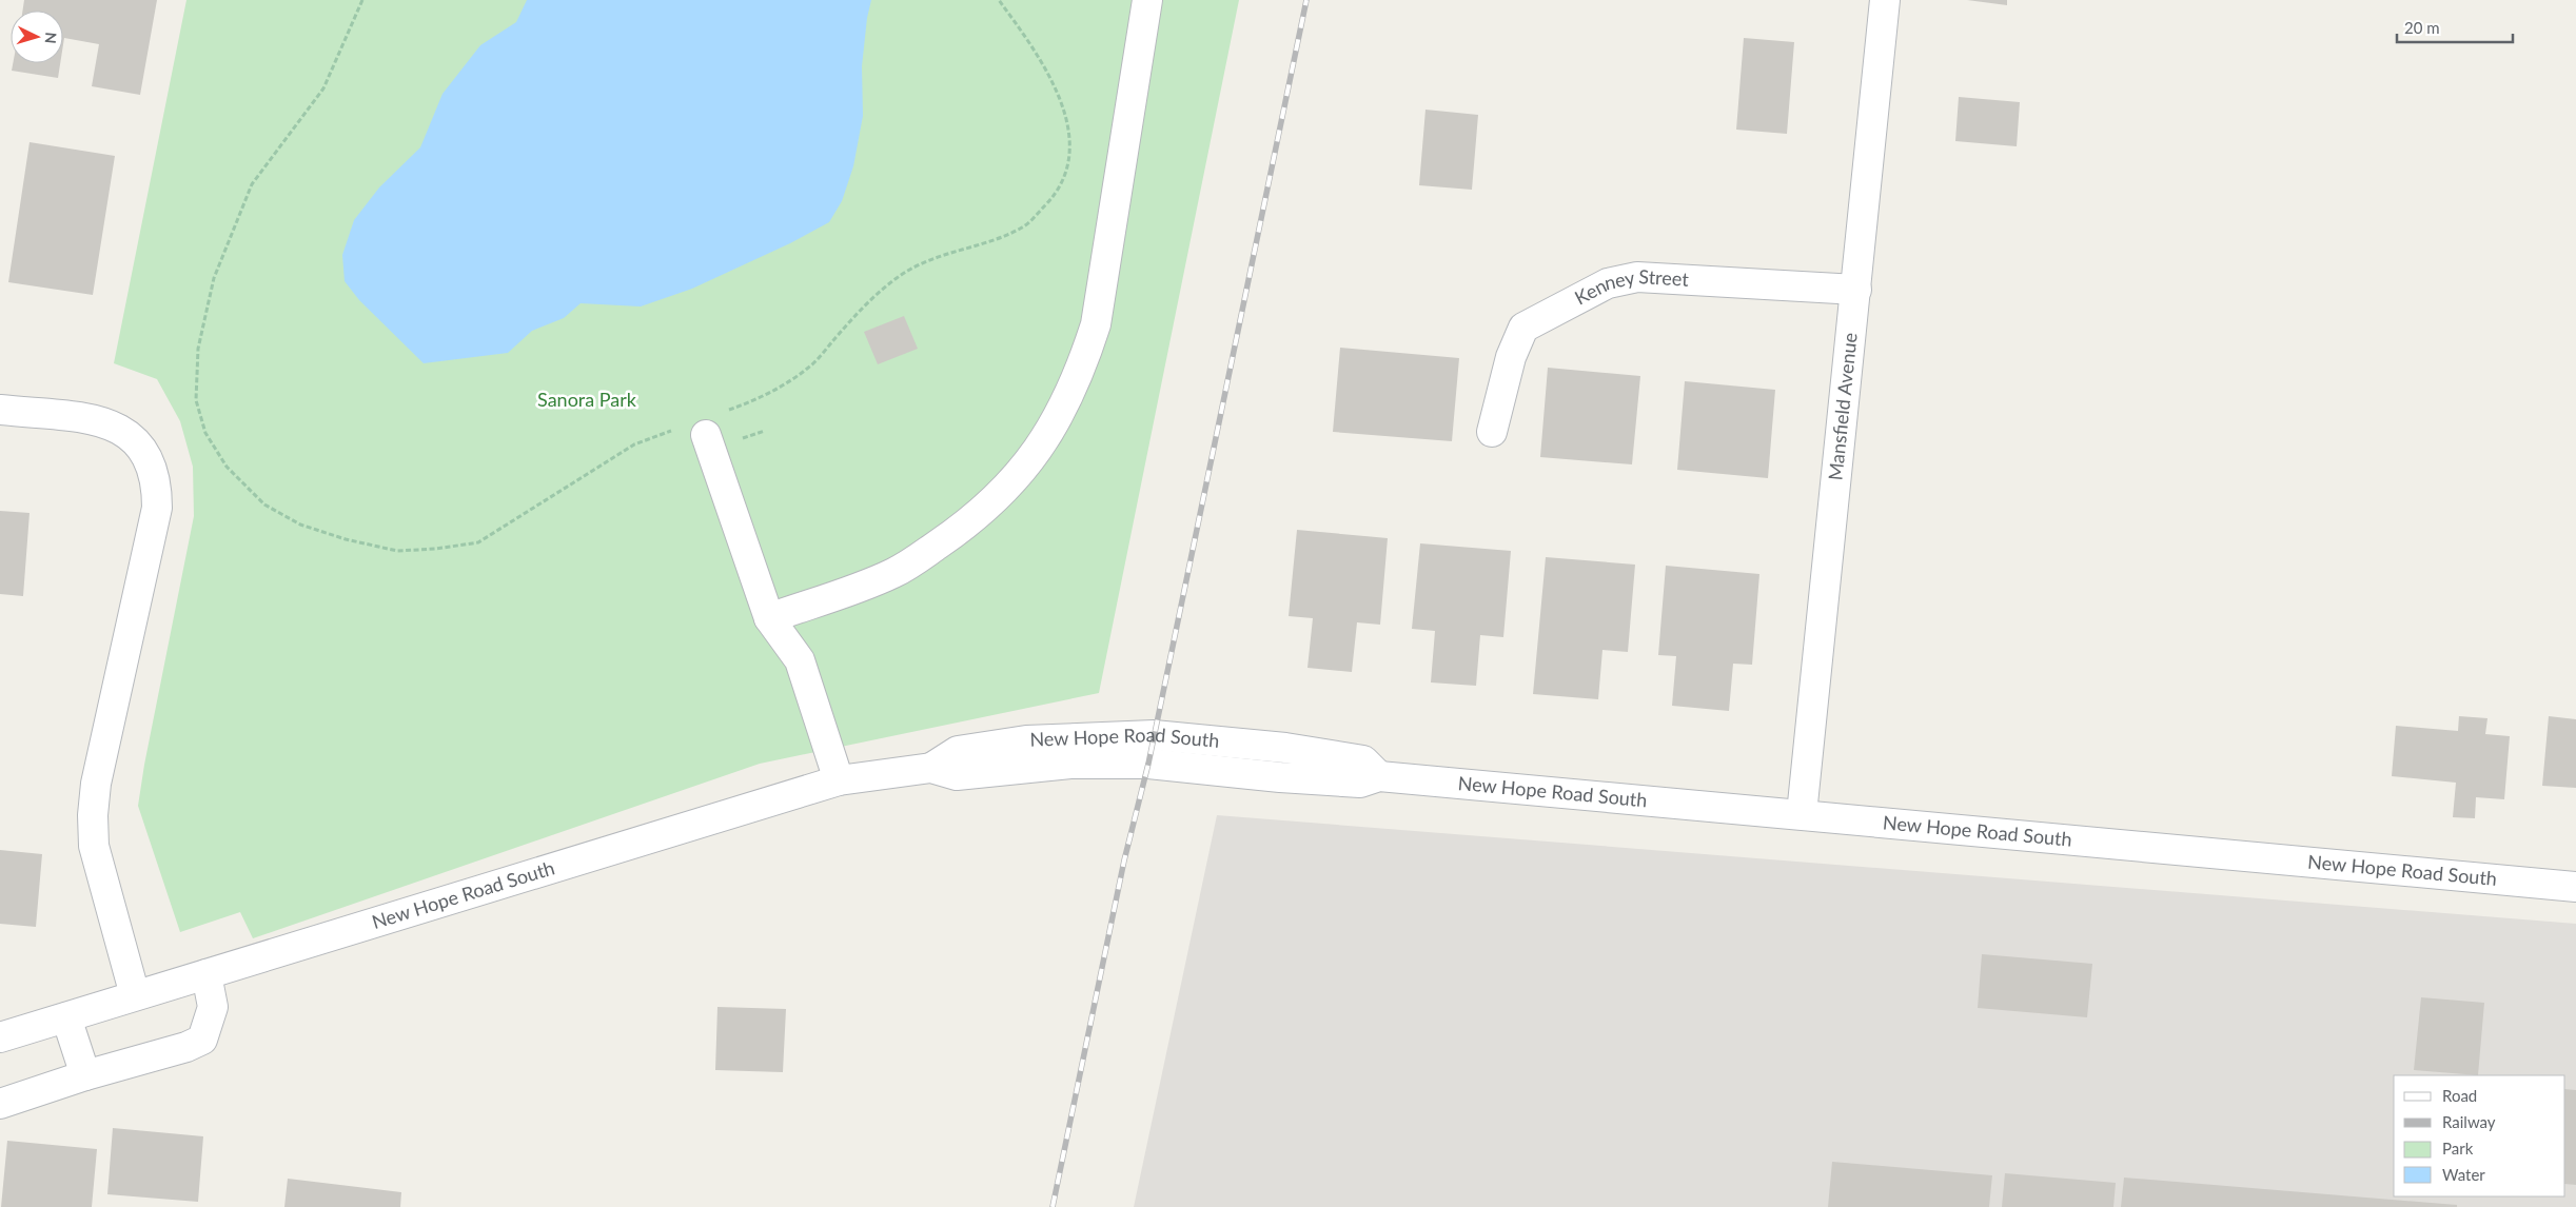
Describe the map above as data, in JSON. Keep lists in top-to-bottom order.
{
  "streets": {
    "street": ["Kenney Street", "Mansfield Avenue", "New Hope Road South"]
  },
  "crossings": [
    ["Kenney Street", "Mansfield Avenue"],
    ["Mansfield Avenue", "New Hope Road South"]
  ],
  "parks": ["Sanora Park"],
  "legend": [
    "Road",
    "Railway",
    "Park",
    "Water"
  ],
  "scale_bar": "20 m",
  "north": "right"
}
